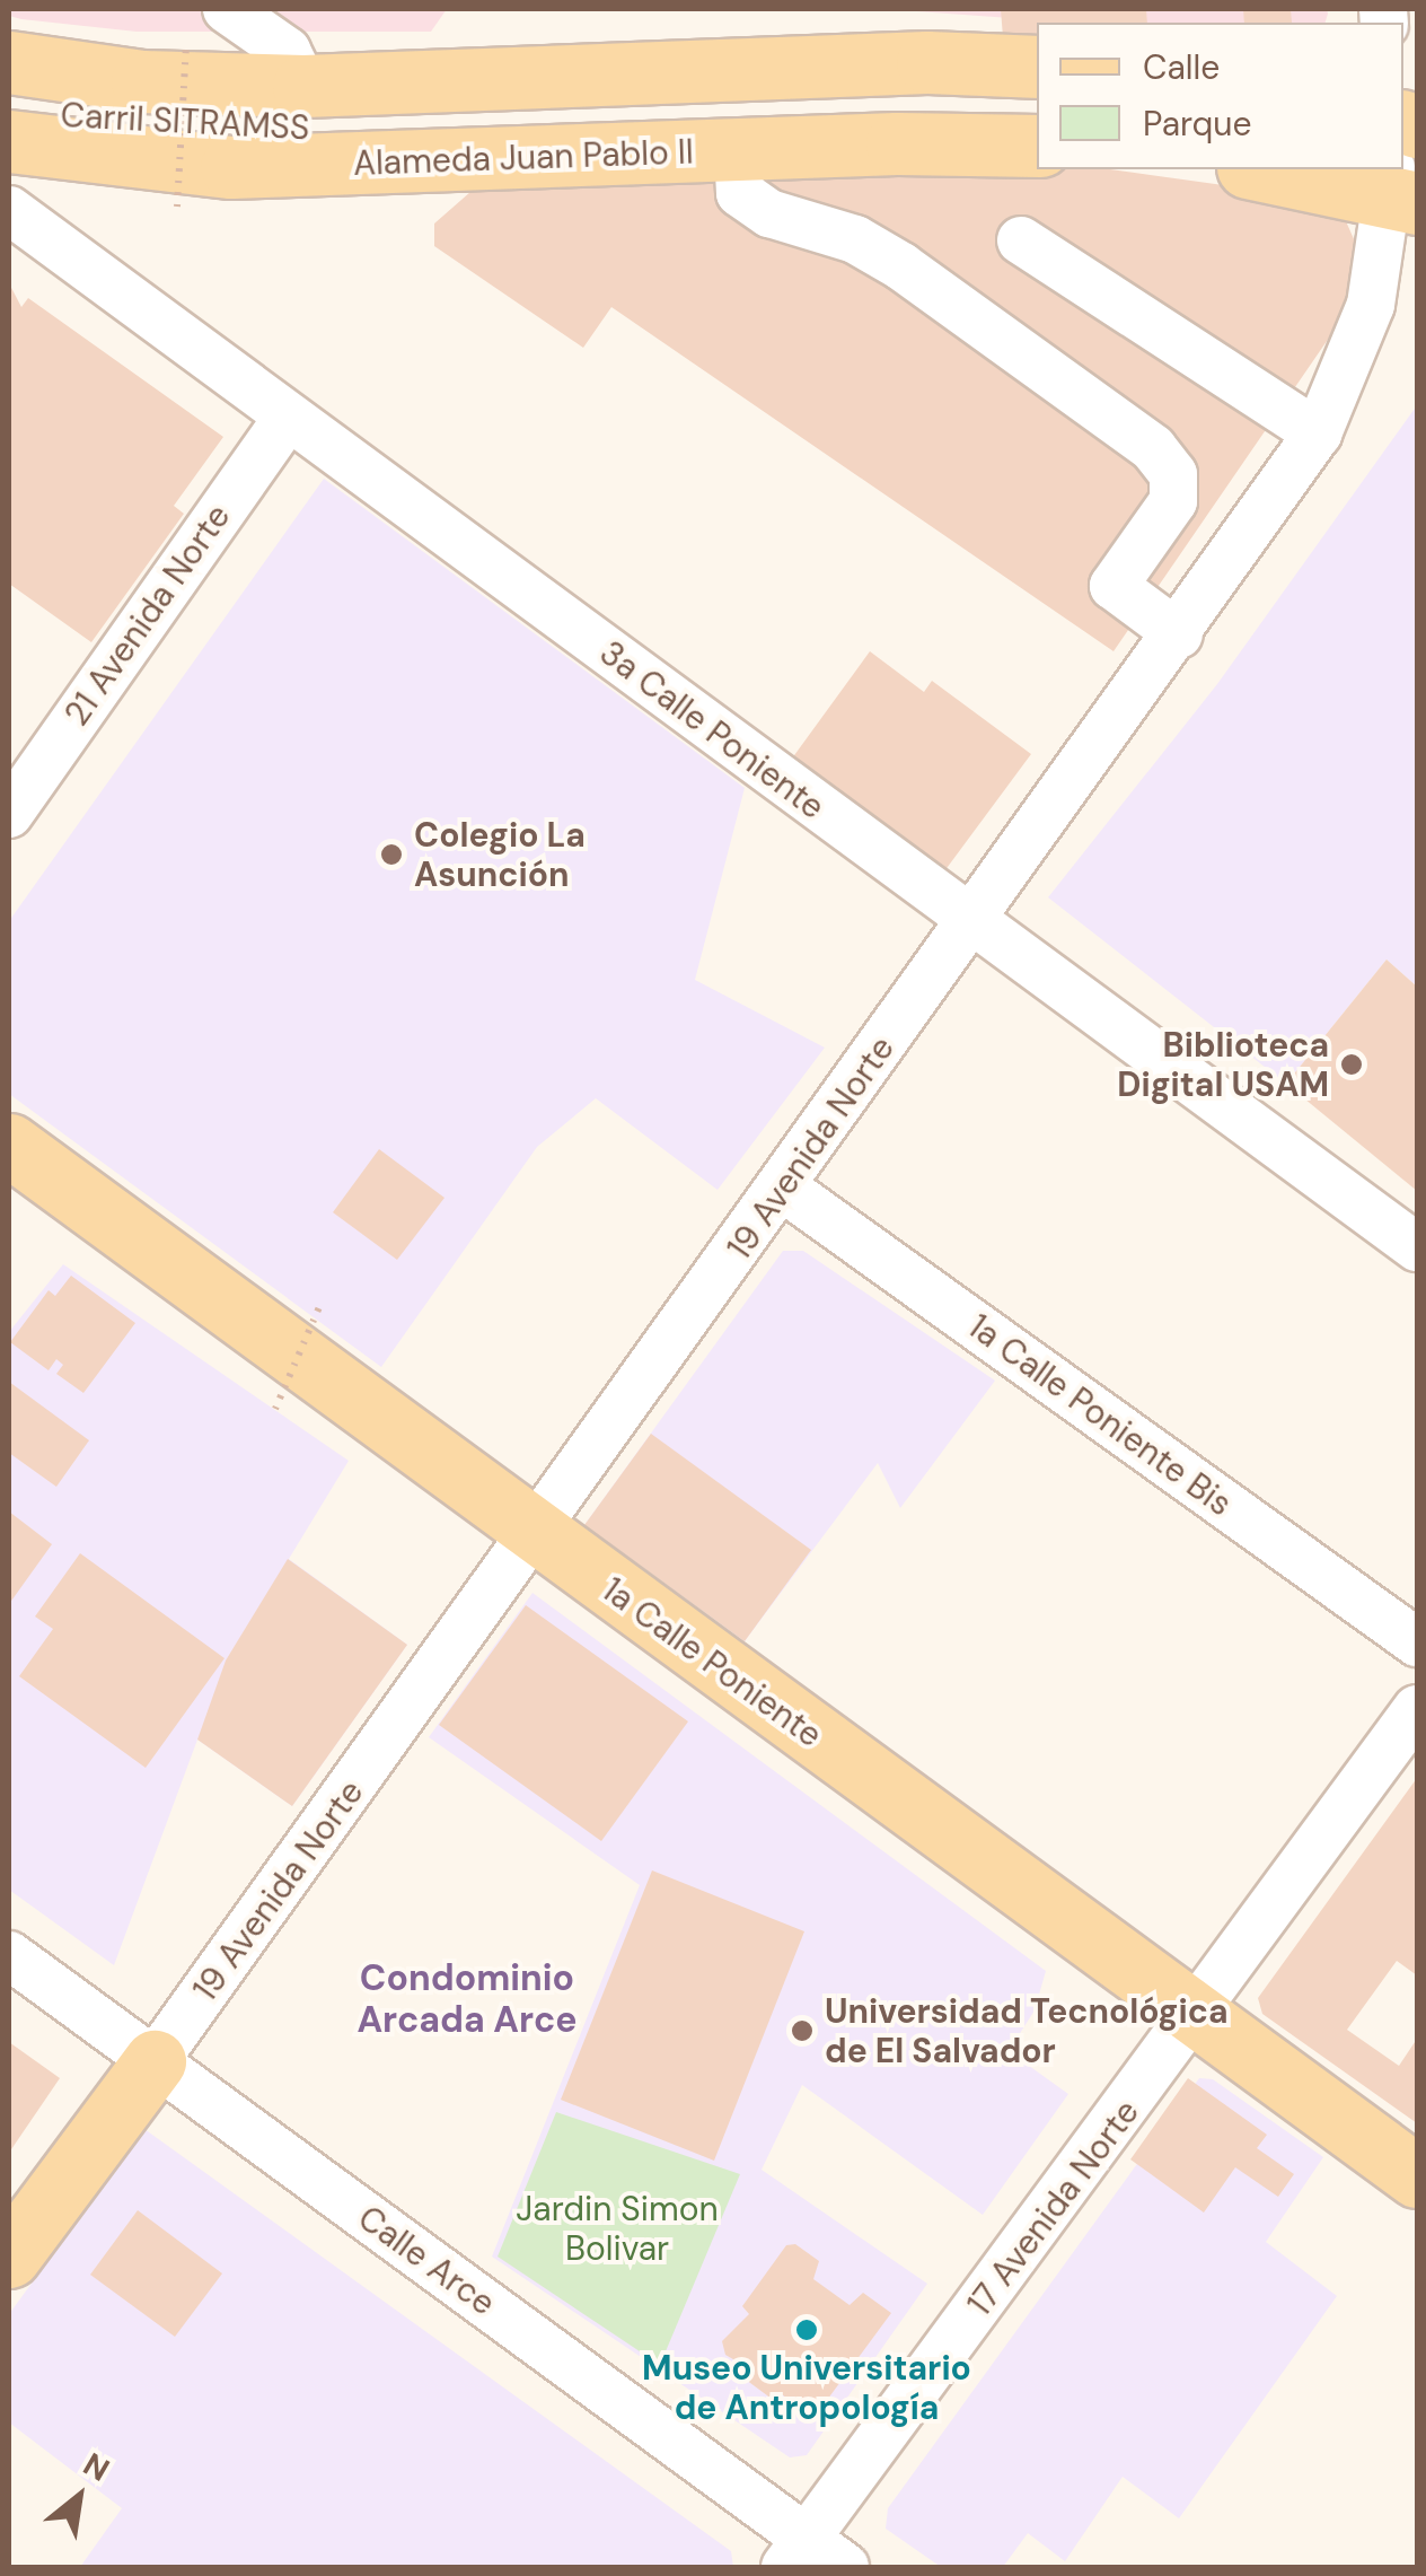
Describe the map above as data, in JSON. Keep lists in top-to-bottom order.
{
  "streets": {
    "main road": ["Carril SITRAMSS", "Alameda Juan Pablo II", "1a Calle Poniente"],
    "street": [
      "21 Avenida Norte",
      "3a Calle Poniente",
      "19 Avenida Norte",
      "1a Calle Poniente Bis",
      "17 Avenida Norte",
      "Calle Arce"
    ]
  },
  "crossings": [
    ["21 Avenida Norte", "3a Calle Poniente"],
    ["3a Calle Poniente", "19 Avenida Norte"],
    ["19 Avenida Norte", "1a Calle Poniente Bis"],
    ["19 Avenida Norte", "1a Calle Poniente"],
    ["19 Avenida Norte", "Calle Arce"],
    ["1a Calle Poniente", "17 Avenida Norte"],
    ["17 Avenida Norte", "Calle Arce"]
  ],
  "districts": ["Condominio Arcada Arce"],
  "parks": ["Jardin Simon Bolivar"],
  "places": [
    "Colegio La Asunción",
    "Biblioteca Digital USAM",
    "Universidad Tecnológica de El Salvador",
    "Museo Universitario de Antropología"
  ],
  "legend": ["Calle", "Parque"],
  "north": "top right"
}
